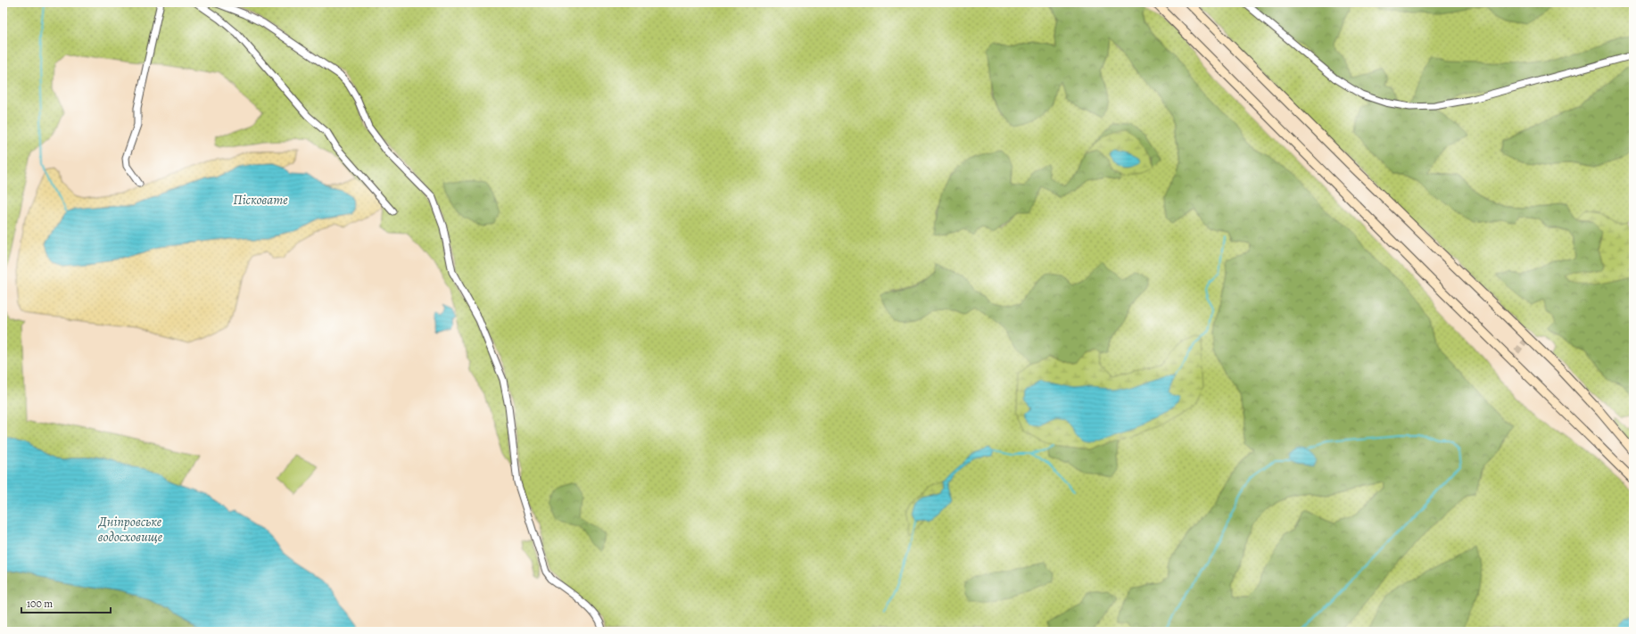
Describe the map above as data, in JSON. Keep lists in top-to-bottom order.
{
  "water": ["Пісковате", "Дніпровське водосховище"],
  "scale_bar": "100 m"
}
